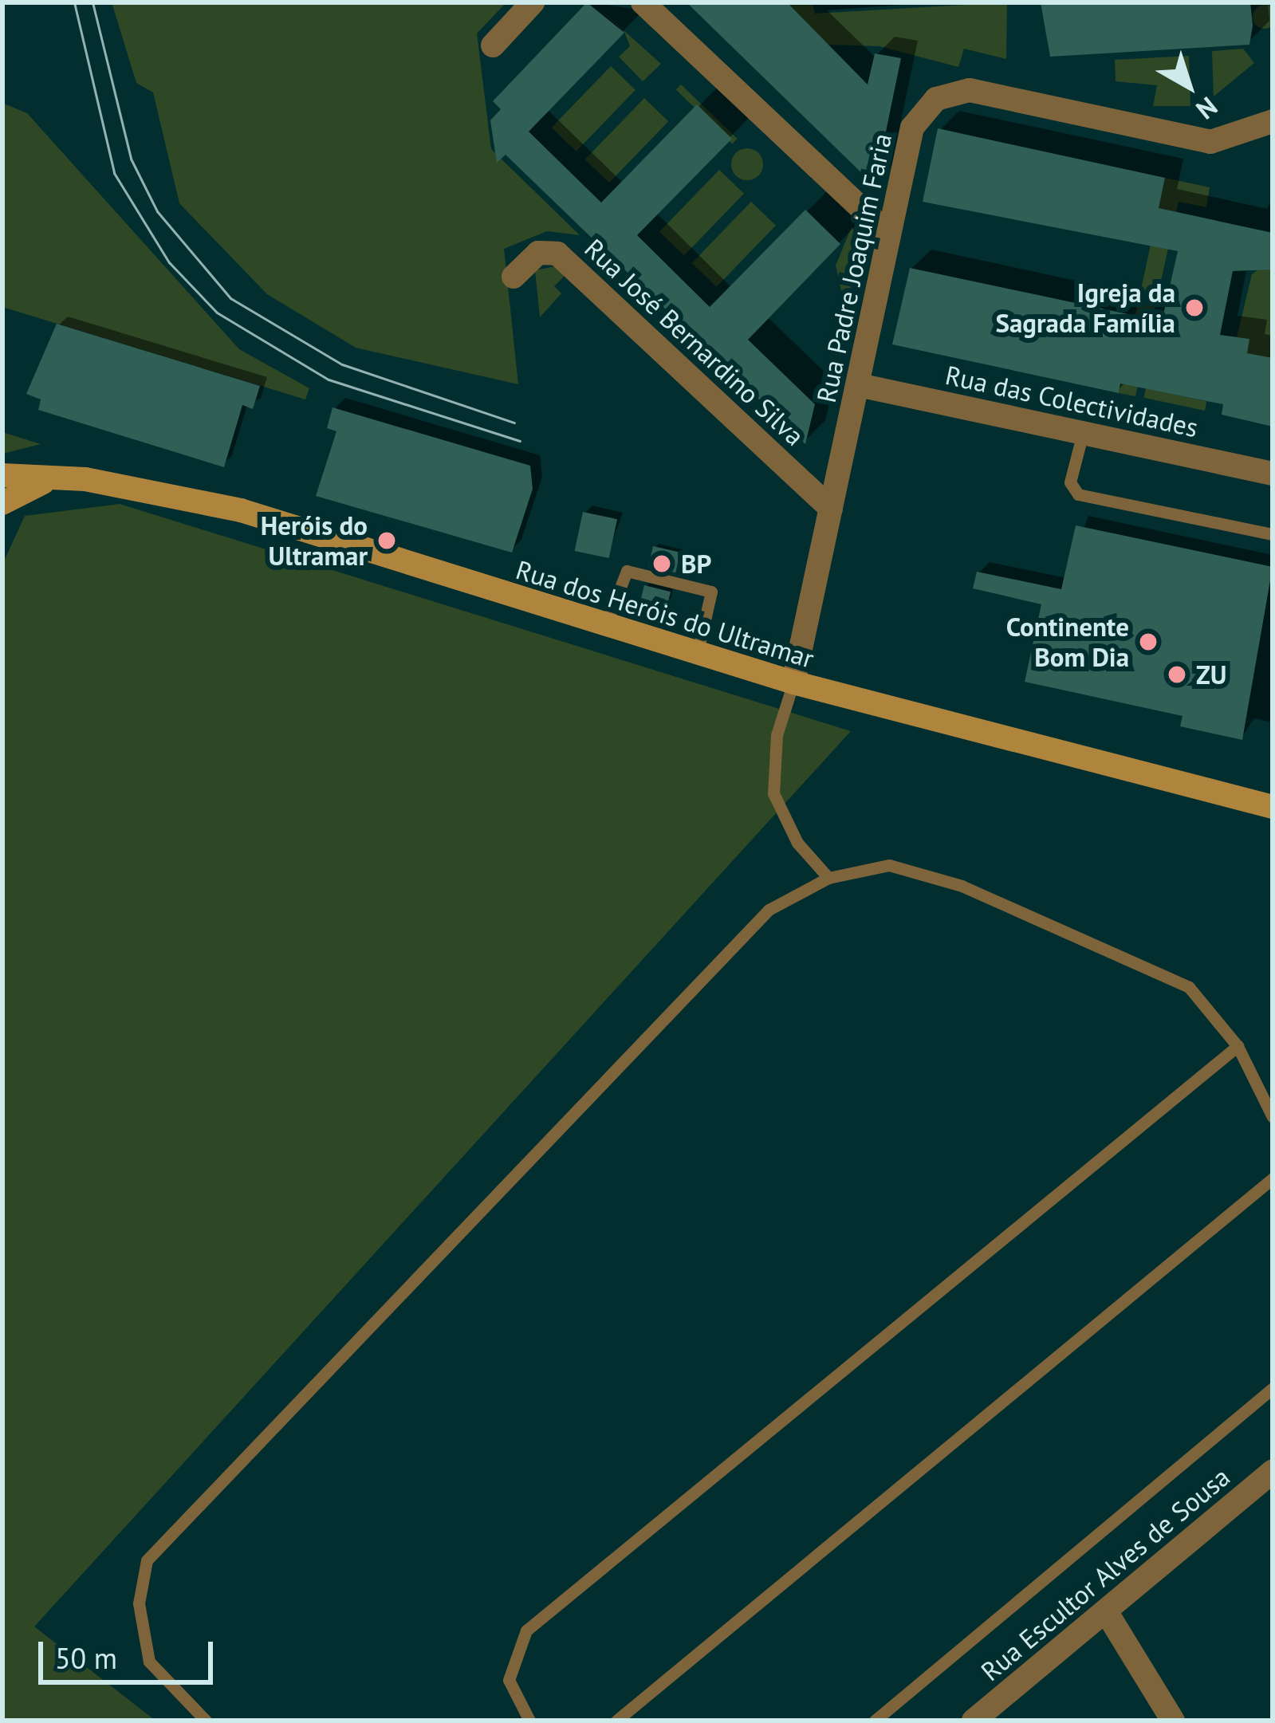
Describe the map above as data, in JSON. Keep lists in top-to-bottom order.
{
  "streets": {
    "main road": ["Rua dos Heróis do Ultramar"],
    "street": [
      "Rua Padre Joaquim Faria",
      "Rua José Bernardino Silva",
      "Rua das Colectividades",
      "Rua Escultor Alves de Sousa"
    ]
  },
  "crossings": [
    ["Rua Padre Joaquim Faria", "Rua José Bernardino Silva"],
    ["Rua Padre Joaquim Faria", "Rua das Colectividades"],
    ["Rua Padre Joaquim Faria", "Rua dos Heróis do Ultramar"]
  ],
  "places": [
    "Igreja da Sagrada Família",
    "Heróis do Ultramar",
    "BP",
    "Continente Bom Dia",
    "ZU"
  ],
  "scale_bar": "50 m",
  "north": "bottom right"
}
